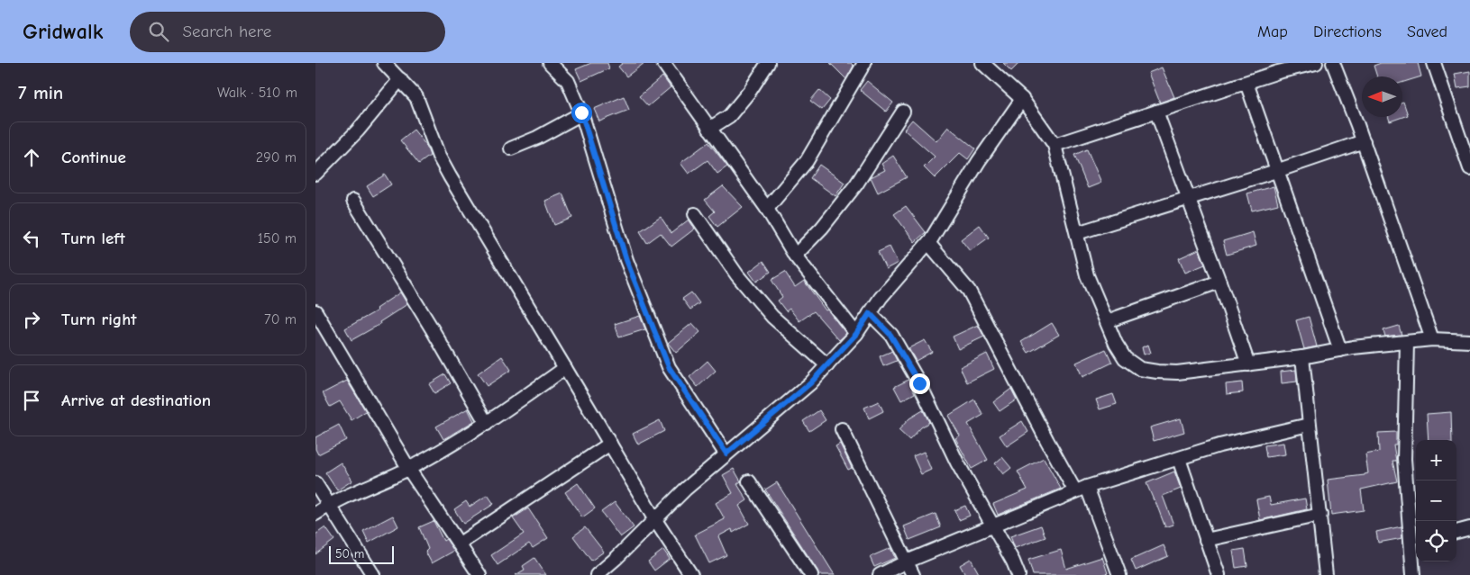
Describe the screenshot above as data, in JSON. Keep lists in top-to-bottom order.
{
  "scale_bar": "50 m",
  "north": "left",
  "page": {
    "header": "Gridwalk",
    "search": "Search here",
    "nav": ["Map", "Directions", "Saved"],
    "heading": ["7 min", "Walk · 510 m"],
    "list": [
      ["Continue", "290 m"],
      ["Turn left", "150 m"],
      ["Turn right", "70 m"],
      "Arrive at destination"
    ],
    "map_buttons": ["+", "−"],
    "scale": "50 m"
  }
}
